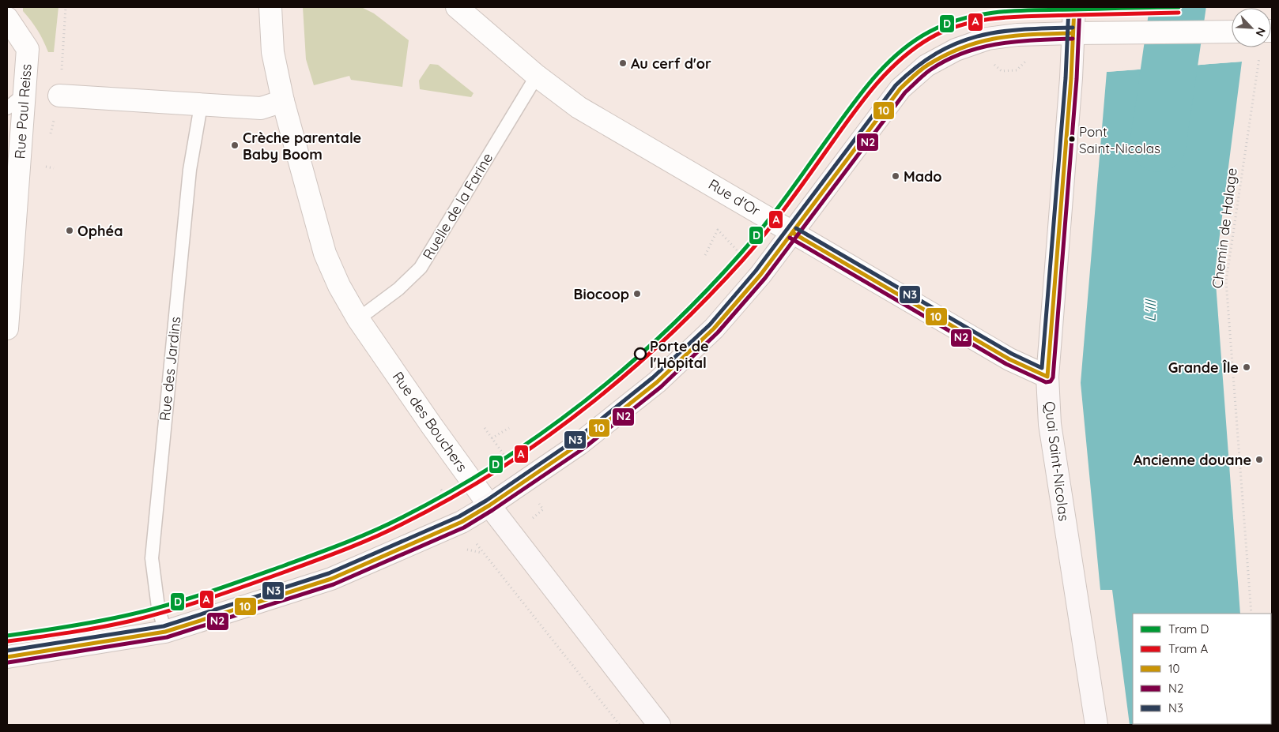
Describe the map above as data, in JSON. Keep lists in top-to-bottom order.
{
  "streets": {
    "street": [
      "Rue Paul Reiss",
      "Rue d'Or",
      "Rue des Bouchers",
      "Quai Saint-Nicolas"
    ],
    "lane": ["Ruelle de la Farine", "Rue des Jardins"],
    "path": ["Chemin de Halage"]
  },
  "crossings": [
    ["Rue d'Or", "Ruelle de la Farine"],
    ["Rue d'Or", "Quai Saint-Nicolas"],
    ["Ruelle de la Farine", "Rue des Bouchers"]
  ],
  "water": ["L'Ill"],
  "places": [
    "Au cerf d'or",
    "Pont Saint-Nicolas",
    "Crèche parentale Baby Boom",
    "Mado",
    "Ophéa",
    "Biocoop",
    "Porte de l'Hôpital",
    "Grande Île",
    "Ancienne douane"
  ],
  "lines": [
    "tram line D",
    "transit line 10",
    "transit line N2",
    "transit line N3",
    "tram line A"
  ],
  "legend": [
    "Tram D",
    "Tram A",
    "10",
    "N2",
    "N3"
  ],
  "north": "bottom right"
}
